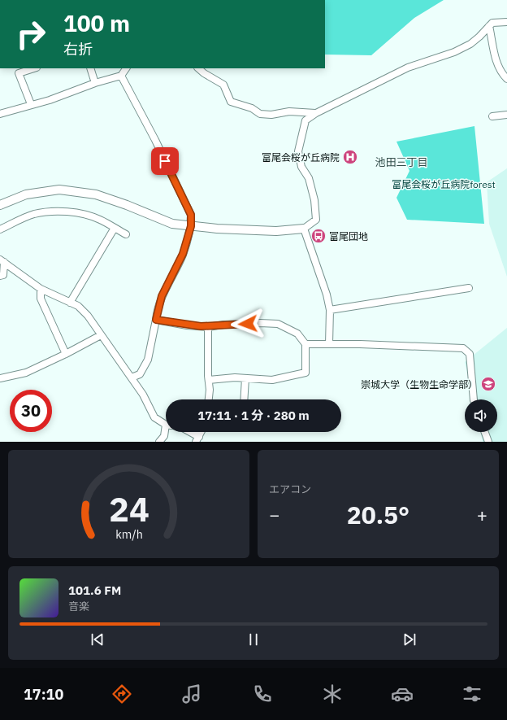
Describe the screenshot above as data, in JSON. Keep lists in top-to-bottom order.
{
  "districts": ["池田三丁目"],
  "parks": ["富尾会桜が丘病院forest"],
  "places": {
    "hospital": ["富尾会桜が丘病院"],
    "bus stop": ["富尾団地"],
    "school or university": ["崇城大学（生物生命学部）"]
  },
  "page": {
    "turn": ["100 m", "右折"],
    "limit": "30",
    "trip": "17:11 · 1 分 · 280 m",
    "tile": "エアコン",
    "heat": ["−", "20.5°", "+"],
    "song": ["101.6 FM", "音楽"],
    "tabs": "17:10",
    "gauge": ["24", "km/h"]
  }
}
